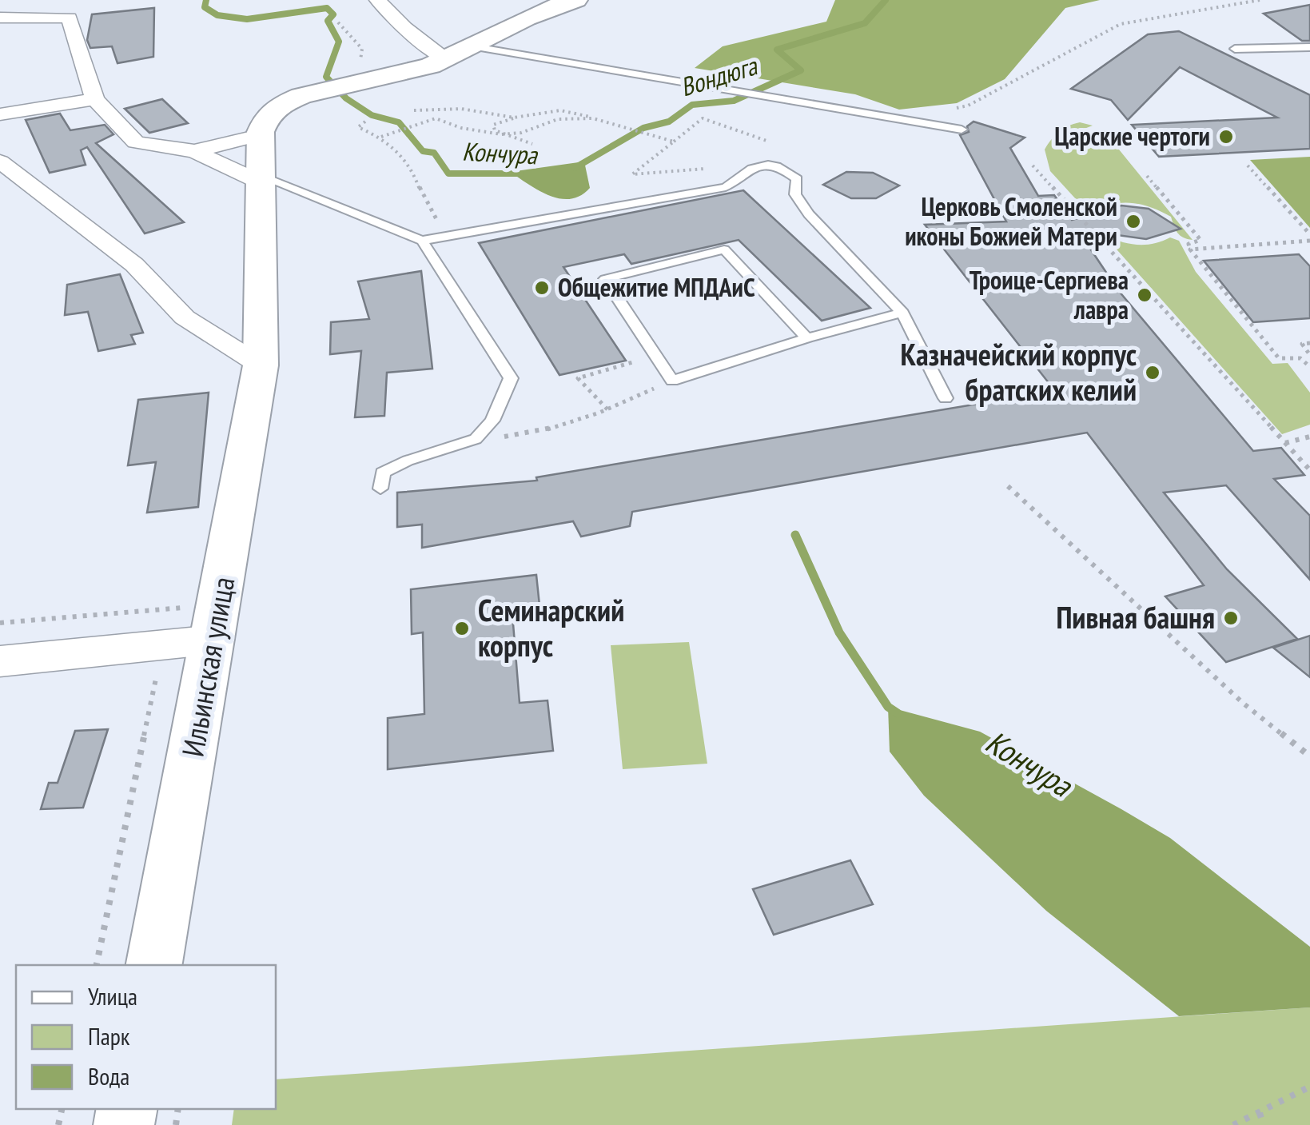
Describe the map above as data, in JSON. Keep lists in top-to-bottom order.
{
  "streets": {
    "main road": ["Ильинская улица"]
  },
  "water": ["Вондюга", "Кончура"],
  "places": [
    "Царские чертоги",
    "Церковь Смоленской иконы Божией Матери",
    "Общежитие МПДАиС",
    "Троице-Сергиева лавра",
    "Казначейский корпус братских келий",
    "Пивная башня",
    "Семинарский корпус"
  ],
  "legend": ["Улица", "Парк", "Вода"]
}
